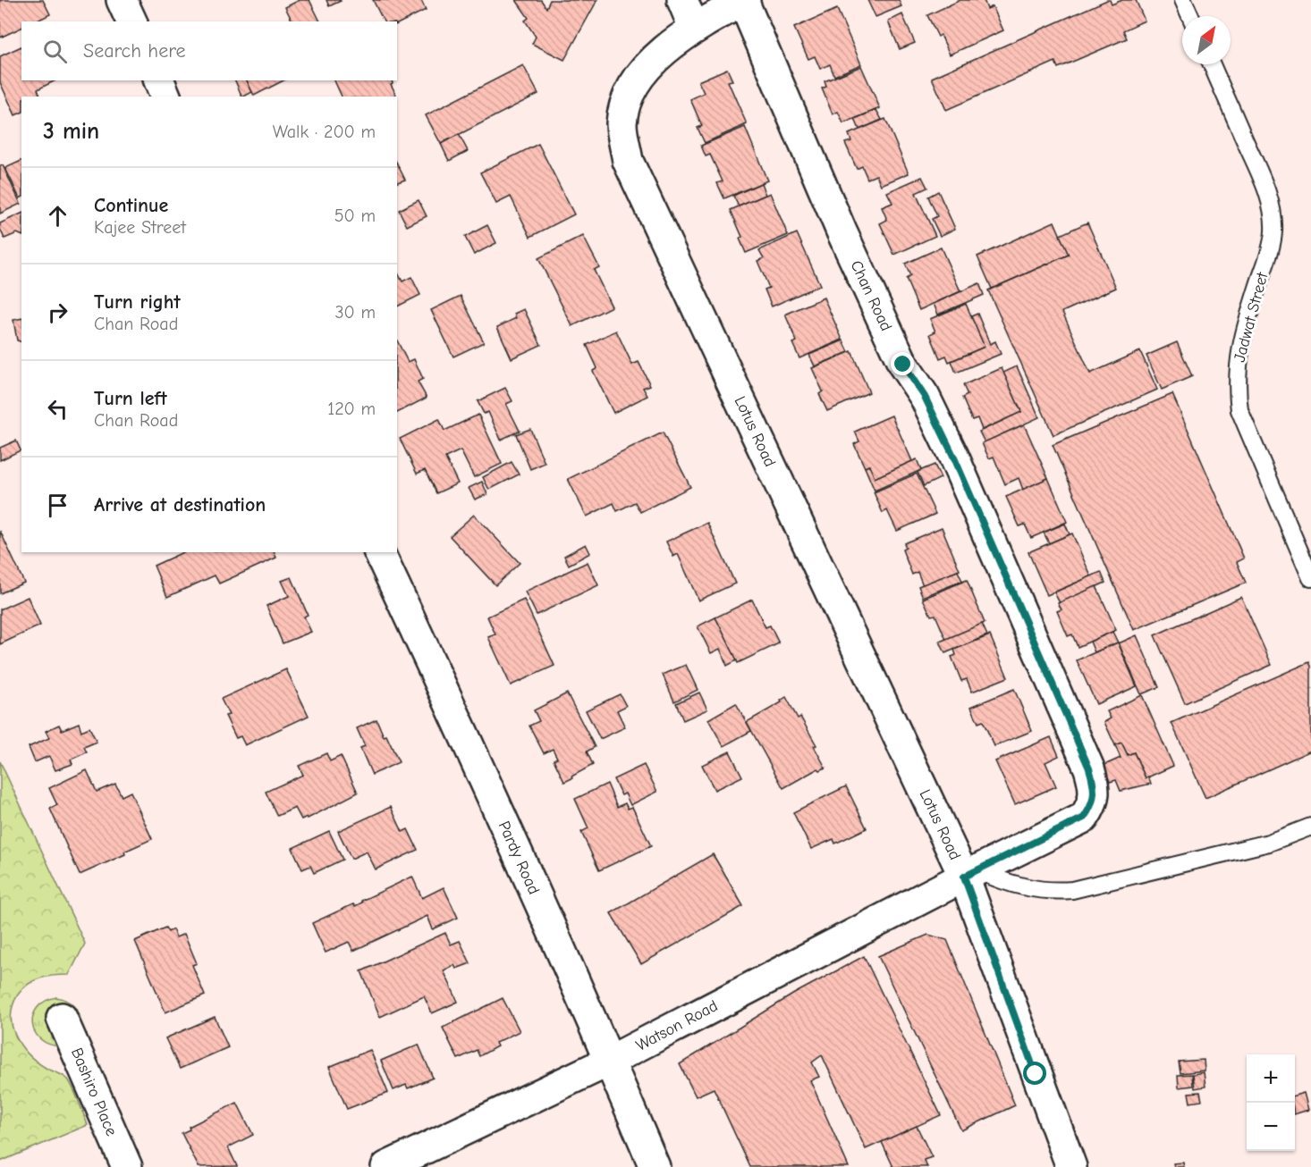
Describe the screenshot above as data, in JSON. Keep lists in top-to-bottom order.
{
  "streets": {
    "street": [
      "Chan Road",
      "Lotus Road",
      "Pardy Road",
      "Watson Road",
      "Bashiro Place"
    ],
    "lane": ["Jadwat Street"]
  },
  "crossings": [
    ["Chan Road", "Lotus Road"],
    ["Chan Road", "Watson Road"],
    ["Lotus Road", "Watson Road"],
    ["Pardy Road", "Watson Road"]
  ],
  "north": "top right",
  "page": {
    "search": "Search here",
    "heading": ["3 min", "Walk · 200 m"],
    "list": [
      ["Continue", "Kajee Street", "50 m"],
      ["Turn right", "Chan Road", "30 m"],
      ["Turn left", "Chan Road", "120 m"],
      "Arrive at destination"
    ],
    "map_buttons": ["+", "−"]
  }
}
